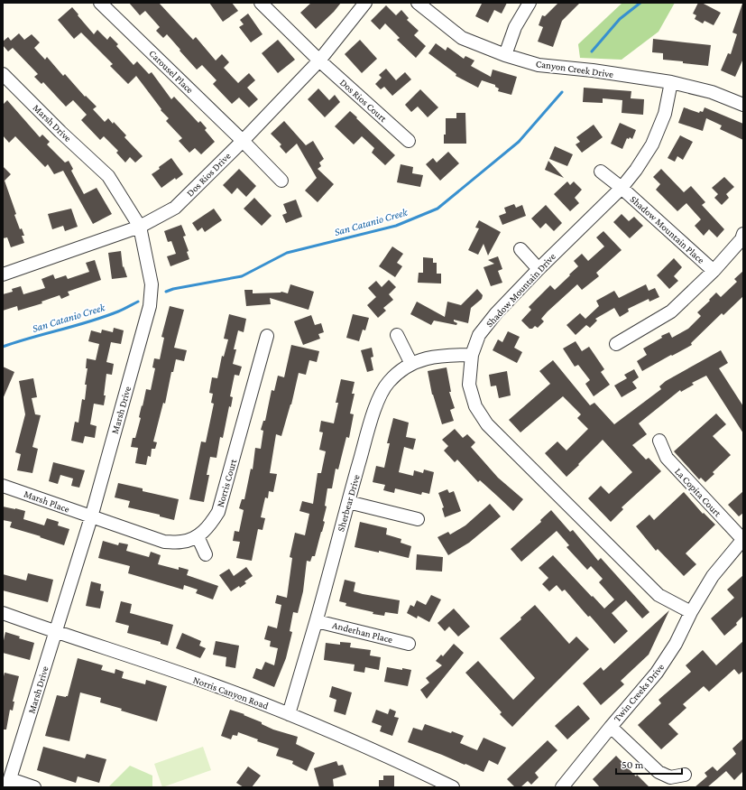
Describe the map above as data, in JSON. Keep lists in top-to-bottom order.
{
  "streets": {
    "street": [
      "Canyon Creek Drive",
      "Carousel Place",
      "Dos Rios Court",
      "Marsh Drive",
      "Dos Rios Drive",
      "Shadow Mountain Place",
      "Shadow Mountain Drive",
      "Norris Court",
      "La Copita Court",
      "Marsh Place",
      "Sherbear Drive",
      "Anderhan Place",
      "Norris Canyon Road",
      "Twin Creeks Drive"
    ]
  },
  "crossings": [
    ["Canyon Creek Drive", "Shadow Mountain Drive"],
    ["Carousel Place", "Dos Rios Drive"],
    ["Dos Rios Court", "Dos Rios Drive"],
    ["Marsh Drive", "Dos Rios Drive"],
    ["Marsh Drive", "Norris Court"],
    ["Marsh Drive", "Marsh Place"],
    ["Marsh Drive", "Norris Canyon Road"],
    ["Shadow Mountain Place", "Shadow Mountain Drive"],
    ["Shadow Mountain Drive", "Sherbear Drive"],
    ["Shadow Mountain Drive", "Twin Creeks Drive"],
    ["Norris Court", "Marsh Place"],
    ["La Copita Court", "Twin Creeks Drive"],
    ["Sherbear Drive", "Anderhan Place"],
    ["Sherbear Drive", "Norris Canyon Road"]
  ],
  "water": ["San Catanio Creek"],
  "scale_bar": "50 m"
}
